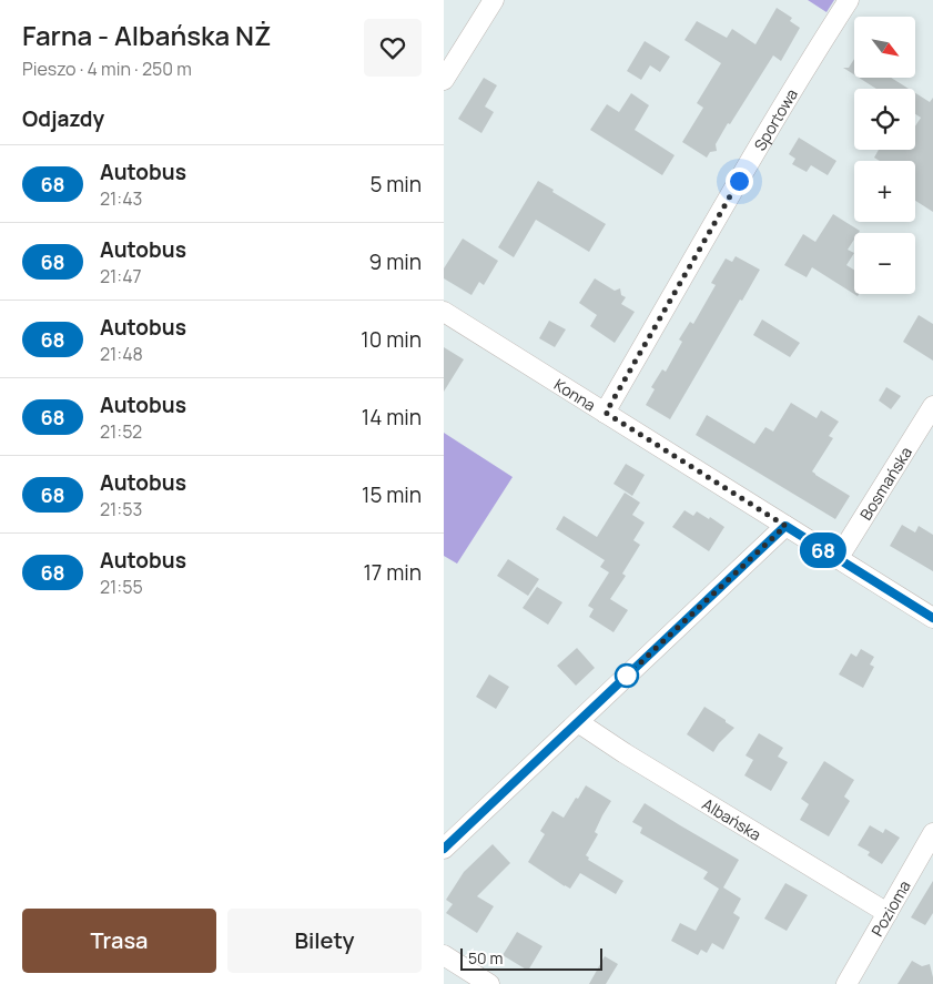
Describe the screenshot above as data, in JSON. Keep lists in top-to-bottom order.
{
  "streets": {
    "street": [
      "Sportowa",
      "Konna",
      "Bosmańska",
      "Albańska",
      "Pozioma"
    ]
  },
  "crossings": [
    ["Sportowa", "Konna"],
    ["Konna", "Bosmańska"],
    ["Albańska", "Pozioma"]
  ],
  "lines": ["bus line 68"],
  "scale_bar": "50 m",
  "north": "bottom right",
  "page": {
    "heading": [
      ["Farna - Albańska NŻ", "Pieszo · 4 min · 250 m"],
      "Odjazdy"
    ],
    "on_map": "68",
    "map_buttons": ["+", "−"],
    "list": [
      {
        "mark": "68",
        "name": "Autobus",
        "note": "21:43",
        "value": "5 min"
      },
      {
        "mark": "68",
        "name": "Autobus",
        "note": "21:47",
        "value": "9 min"
      },
      {
        "mark": "68",
        "name": "Autobus",
        "note": "21:48",
        "value": "10 min"
      },
      {
        "mark": "68",
        "name": "Autobus",
        "note": "21:52",
        "value": "14 min"
      },
      {
        "mark": "68",
        "name": "Autobus",
        "note": "21:53",
        "value": "15 min"
      },
      {
        "mark": "68",
        "name": "Autobus",
        "note": "21:55",
        "value": "17 min"
      }
    ],
    "buttons": ["Trasa", "Bilety"],
    "scale": "50 m"
  }
}
